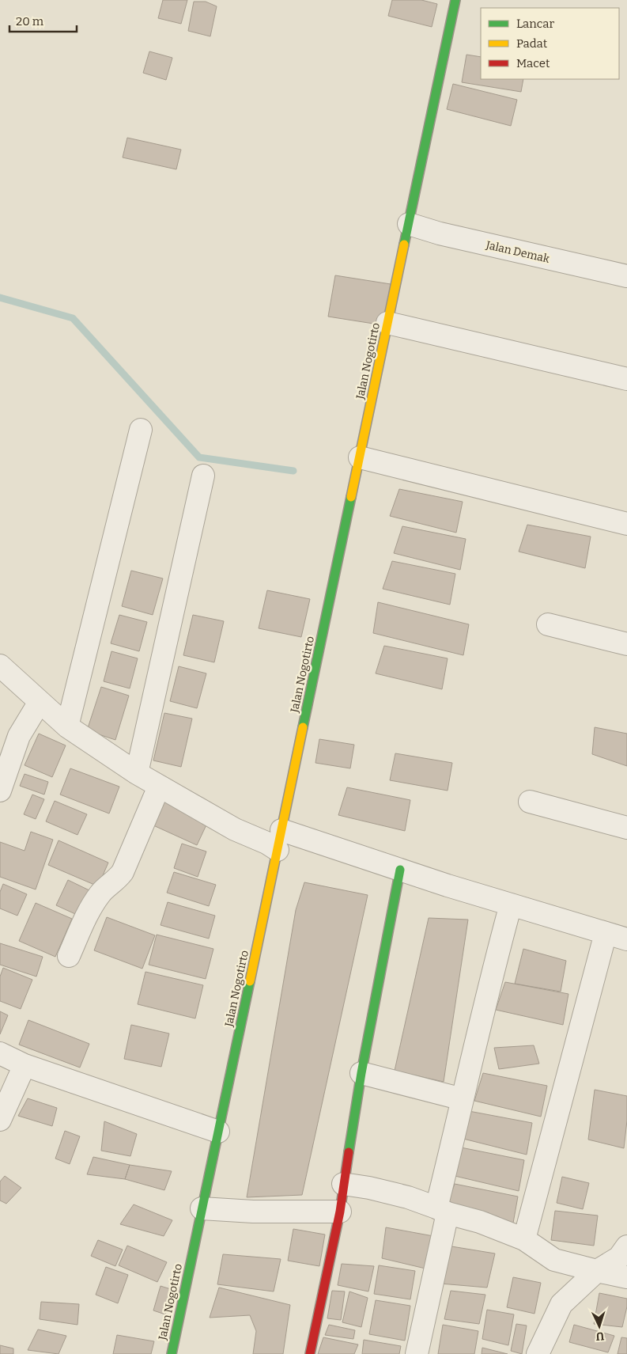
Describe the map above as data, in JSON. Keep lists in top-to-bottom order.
{
  "streets": {
    "street": ["Jalan Demak", "Jalan Nogotirto"]
  },
  "crossings": [
    ["Jalan Demak", "Jalan Nogotirto"]
  ],
  "legend": ["Lancar", "Padat", "Macet"],
  "scale_bar": "20 m",
  "north": "bottom"
}
